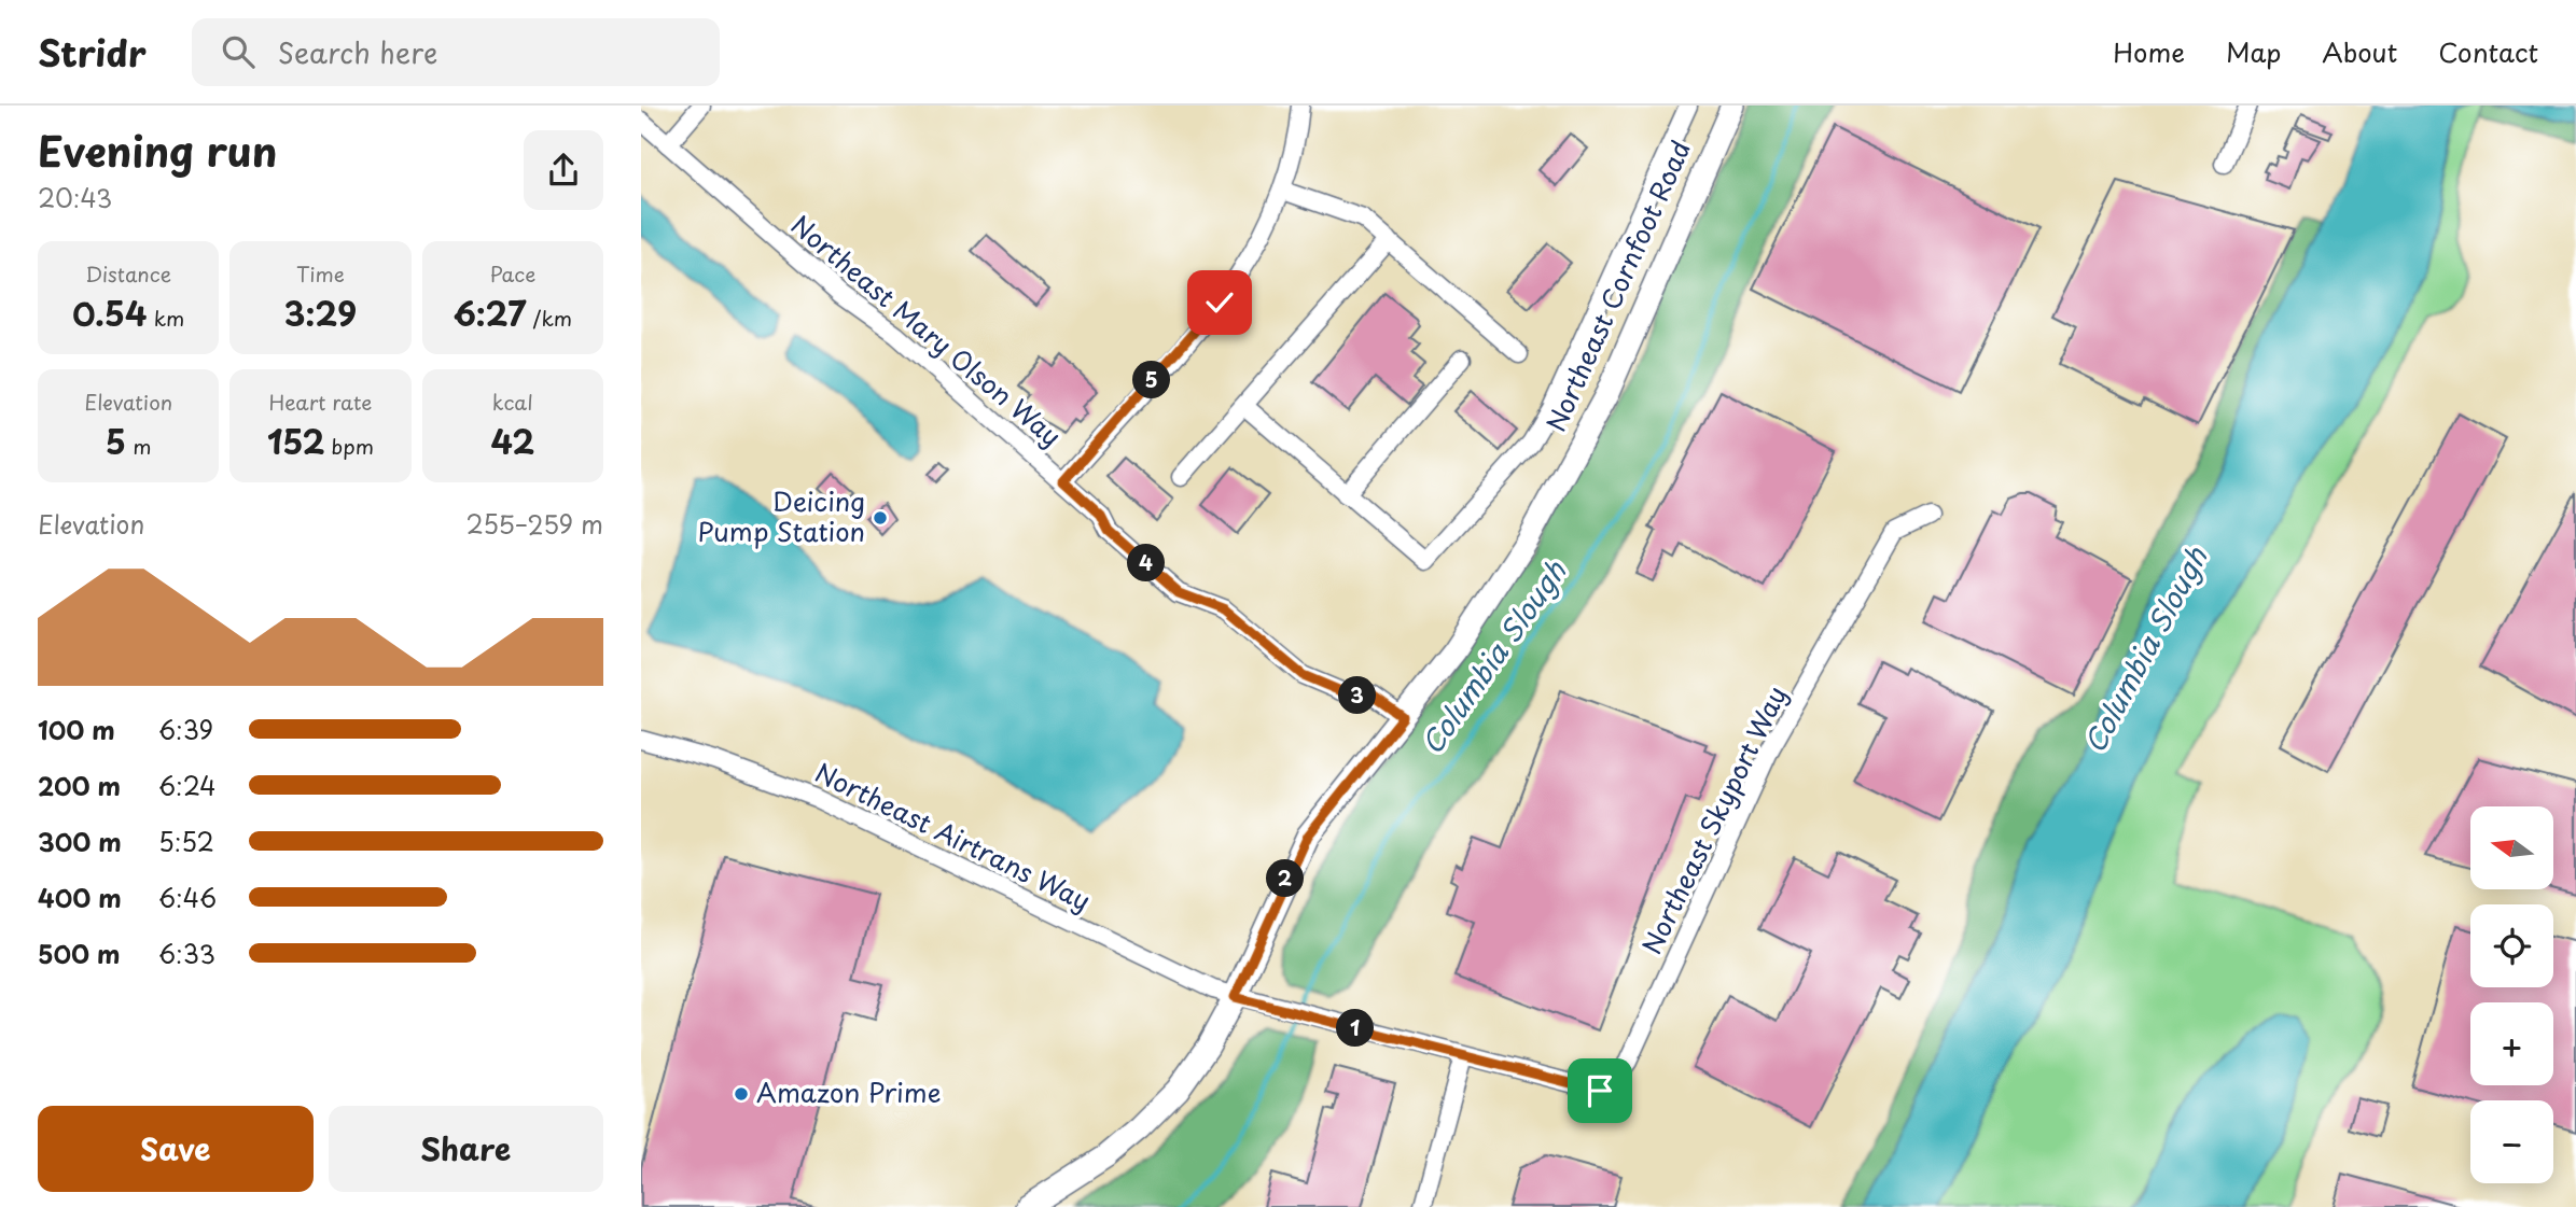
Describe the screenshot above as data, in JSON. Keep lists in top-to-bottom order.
{
  "streets": {
    "street": [
      "Northeast Cornfoot Road",
      "Northeast Mary Olson Way",
      "Northeast Skyport Way",
      "Northeast Airtrans Way"
    ]
  },
  "crossings": [
    ["Northeast Cornfoot Road", "Northeast Mary Olson Way"],
    ["Northeast Cornfoot Road", "Northeast Airtrans Way"],
    ["Northeast Skyport Way", "Northeast Airtrans Way"]
  ],
  "water": ["Columbia Slough"],
  "places": ["Deicing Pump Station", "Amazon Prime"],
  "north": "left",
  "page": {
    "header": "Stridr",
    "search": "Search here",
    "nav": [
      "Home",
      "Map",
      "About",
      "Contact"
    ],
    "heading": ["Evening run", "20:43"],
    "stats": [
      ["Distance", "0.54 km"],
      ["Time", "3:29"],
      ["Pace", "6:27 /km"],
      ["Elevation", "5 m"],
      ["Heart rate", "152 bpm"],
      ["kcal", "42"]
    ],
    "pins": [
      "5",
      "4",
      "3",
      "2",
      "1"
    ],
    "chart": ["Elevation", "255–259 m"],
    "list": [
      {
        "name": "100 m",
        "note": "6:39"
      },
      {
        "name": "200 m",
        "note": "6:24"
      },
      {
        "name": "300 m",
        "note": "5:52"
      },
      {
        "name": "400 m",
        "note": "6:46"
      },
      {
        "name": "500 m",
        "note": "6:33"
      }
    ],
    "map_buttons": ["+", "−"],
    "buttons": ["Save", "Share"]
  }
}
